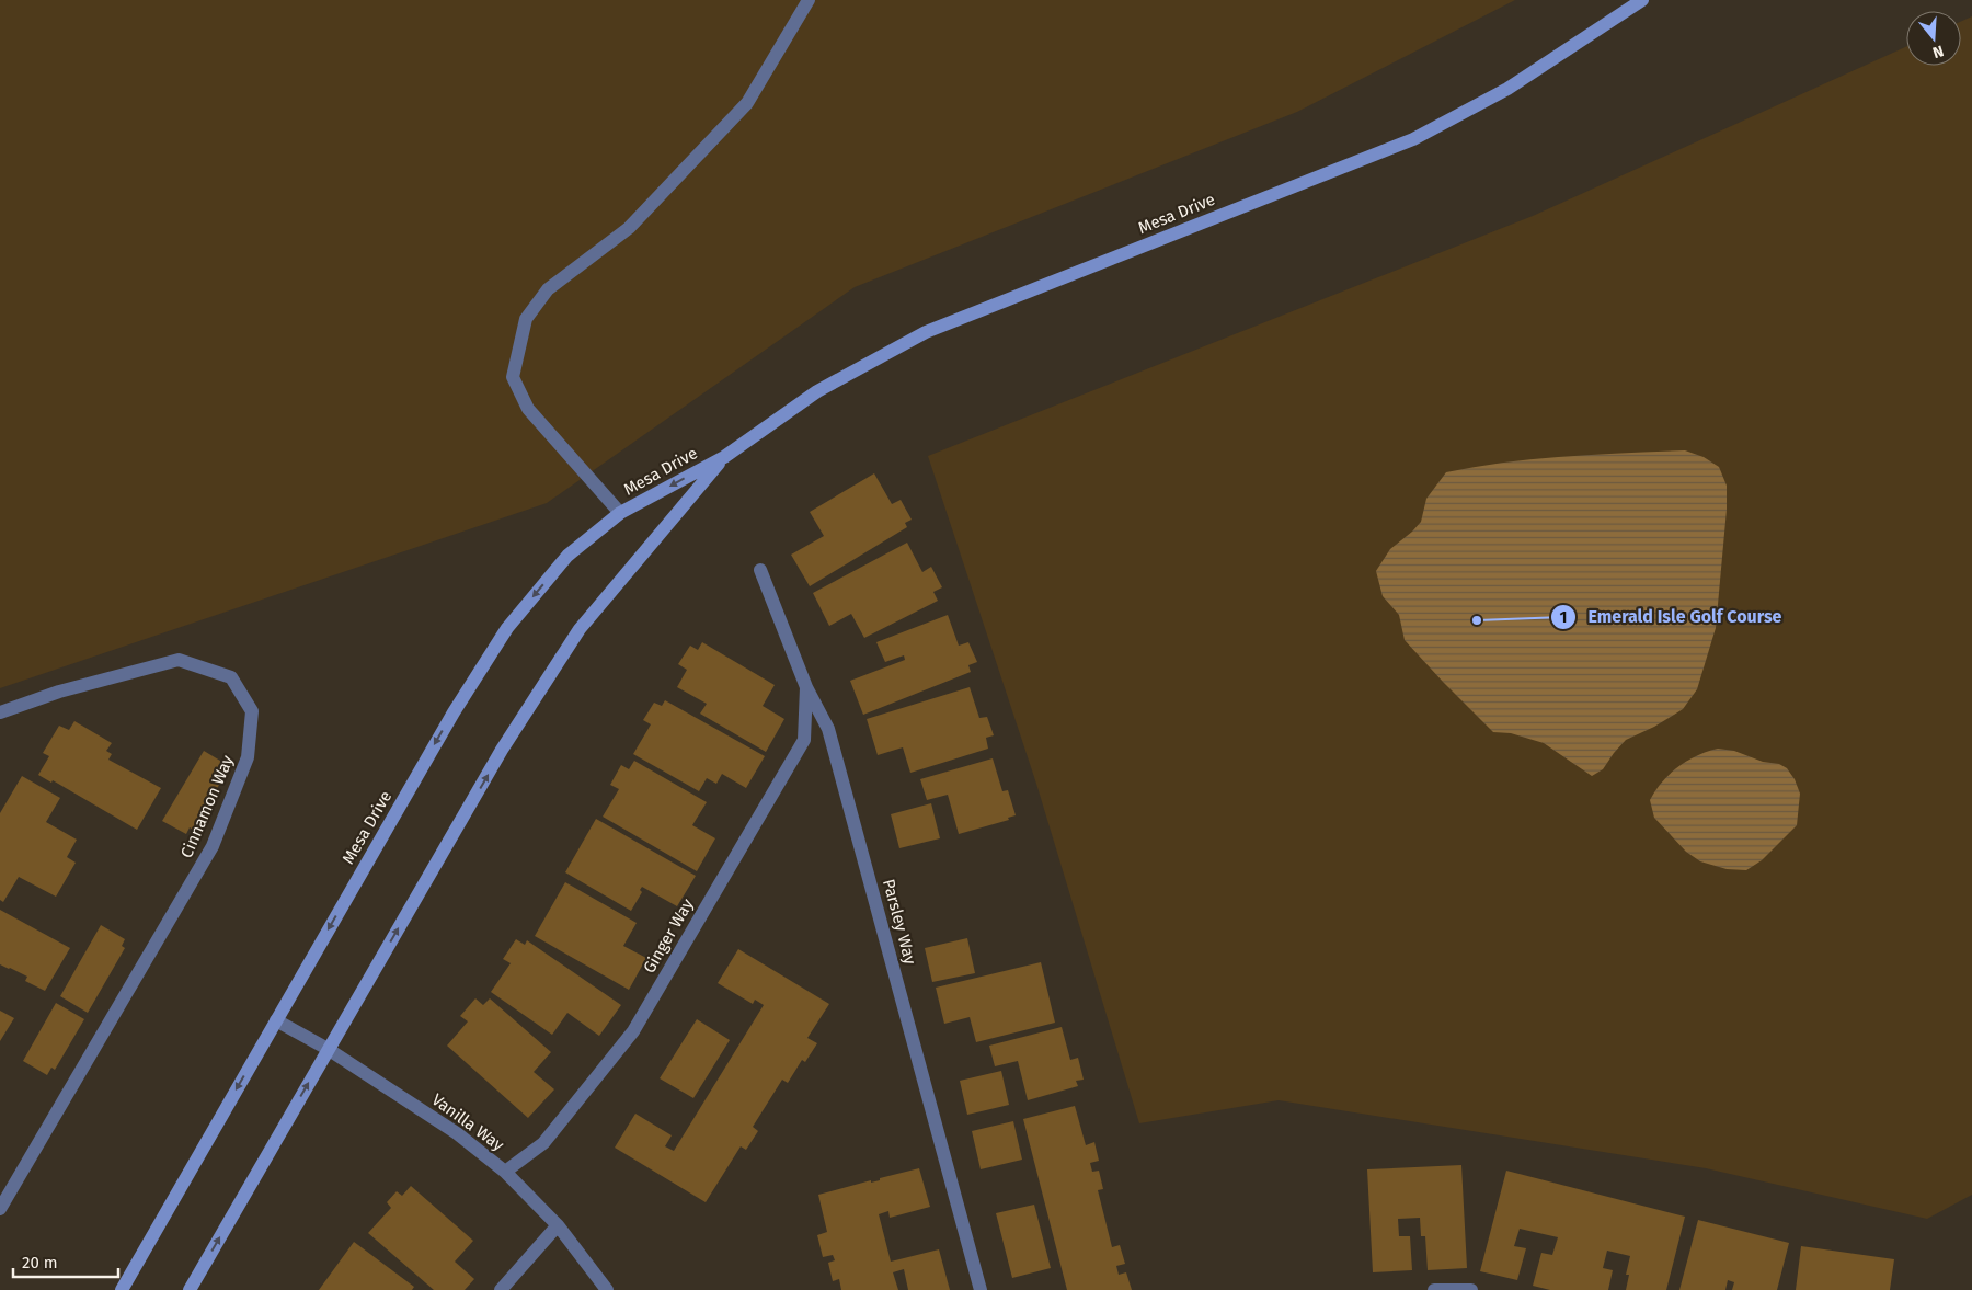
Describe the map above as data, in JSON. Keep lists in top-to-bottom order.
{
  "streets": {
    "main road": ["Mesa Drive"],
    "street": [
      "Cinnamon Way",
      "Parsley Way",
      "Ginger Way",
      "Vanilla Way"
    ]
  },
  "crossings": [
    ["Mesa Drive", "Vanilla Way"],
    ["Parsley Way", "Ginger Way"],
    ["Ginger Way", "Vanilla Way"]
  ],
  "places": ["Emerald Isle Golf Course"],
  "scale_bar": "20 m",
  "north": "bottom"
}
